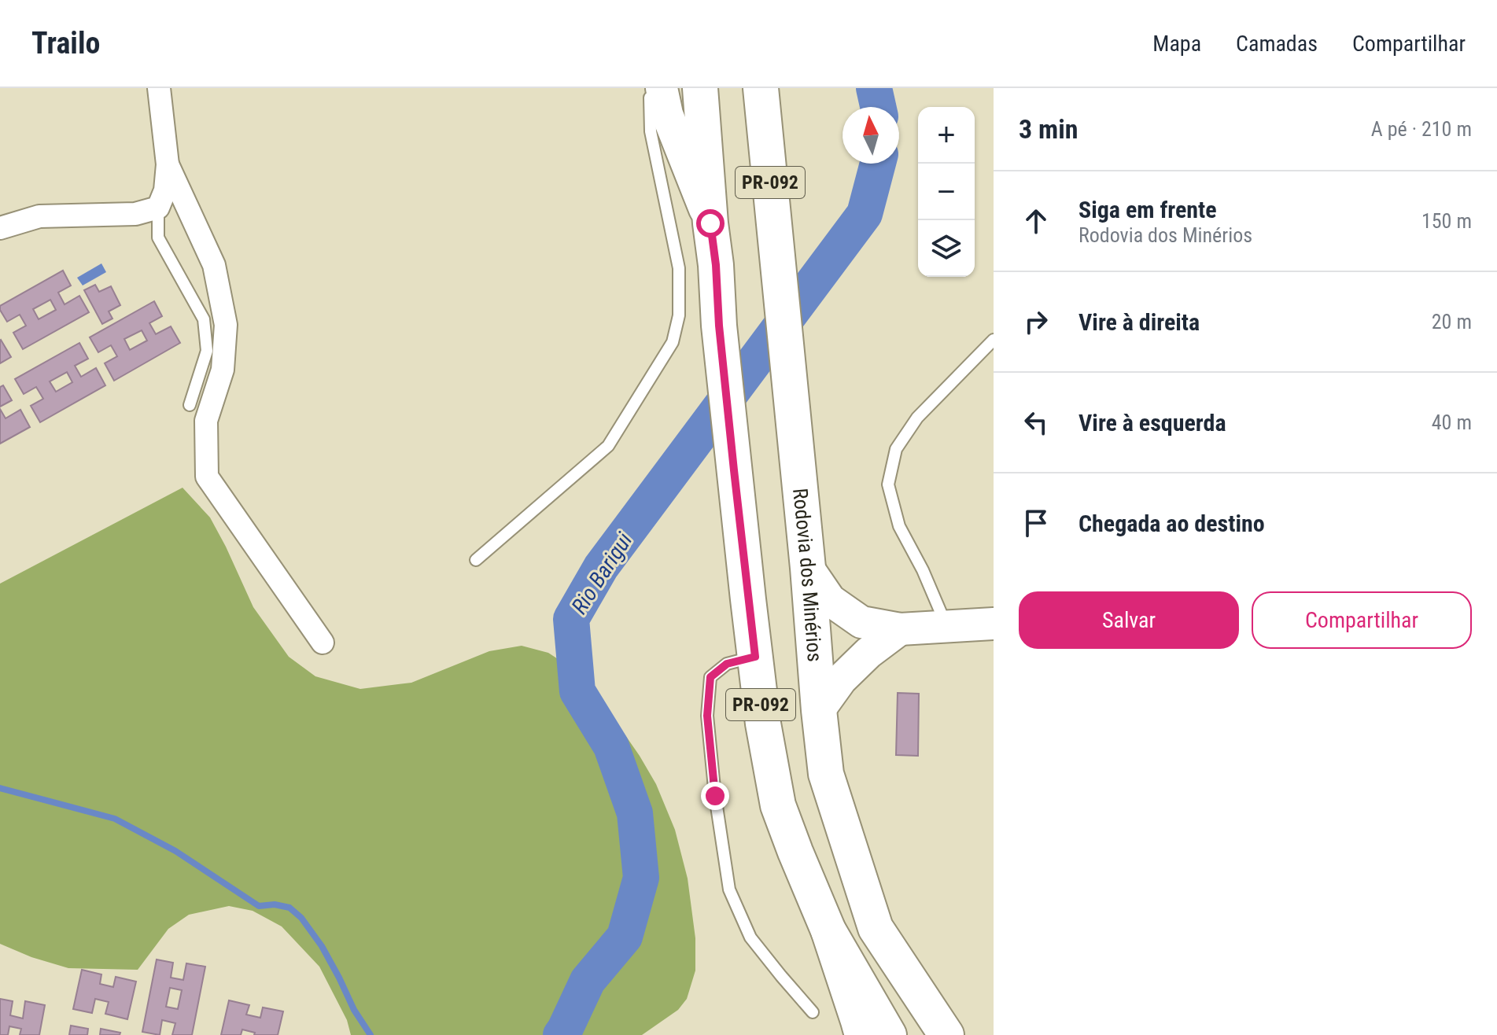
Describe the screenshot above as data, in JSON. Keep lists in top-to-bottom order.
{
  "streets": {
    "main road": ["PR-092", "Rodovia dos Minérios"]
  },
  "water": ["Rio Barigui"],
  "north": "top",
  "page": {
    "header": "Trailo",
    "nav": ["Mapa", "Camadas", "Compartilhar"],
    "heading": ["3 min", "A pé · 210 m"],
    "map_buttons": ["+", "−"],
    "list": [
      ["Siga em frente", "Rodovia dos Minérios", "150 m"],
      ["Vire à direita", "20 m"],
      ["Vire à esquerda", "40 m"],
      "Chegada ao destino"
    ],
    "buttons": ["Salvar", "Compartilhar"]
  }
}
